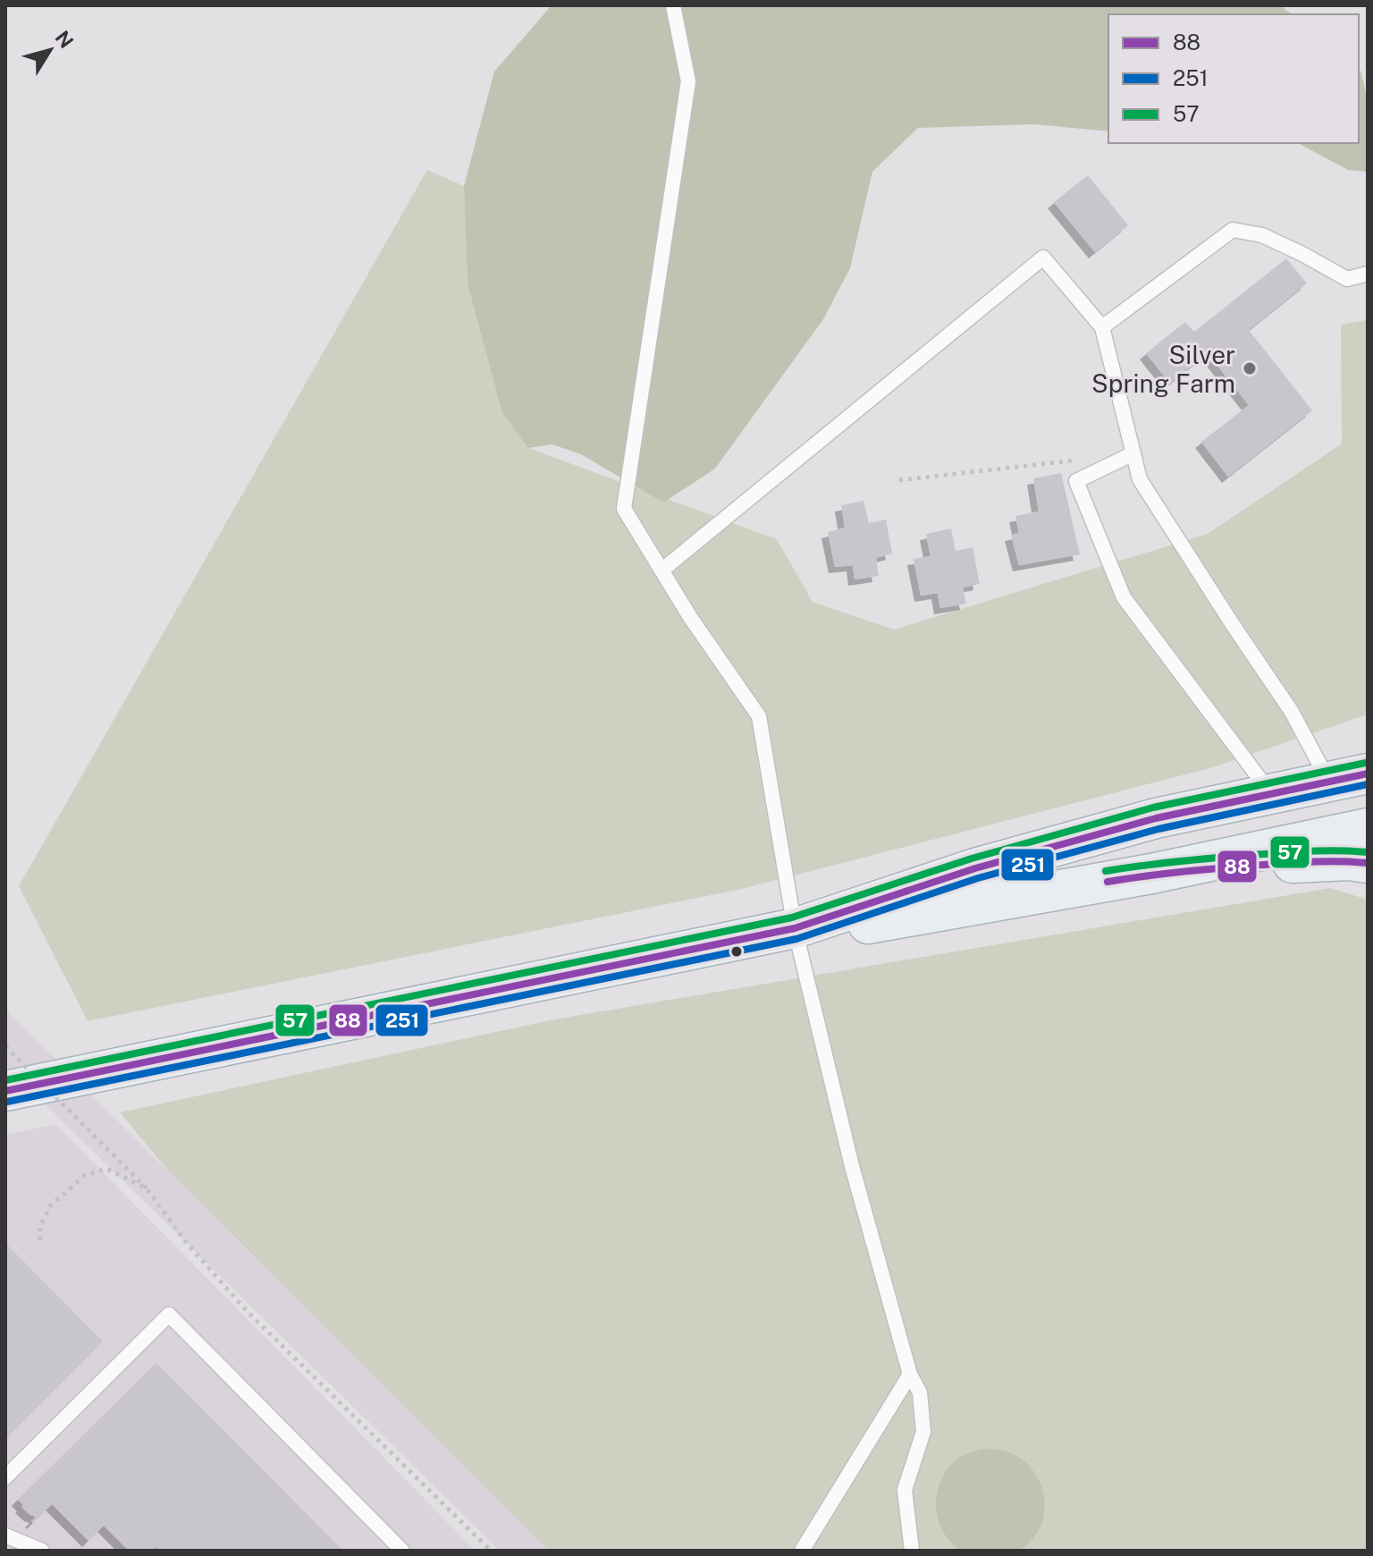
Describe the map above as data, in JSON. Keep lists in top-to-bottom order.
{
  "places": ["Silver Spring Farm"],
  "lines": ["transit line 57", "transit line 88", "transit line 251"],
  "legend": ["88", "251", "57"],
  "north": "top right"
}
